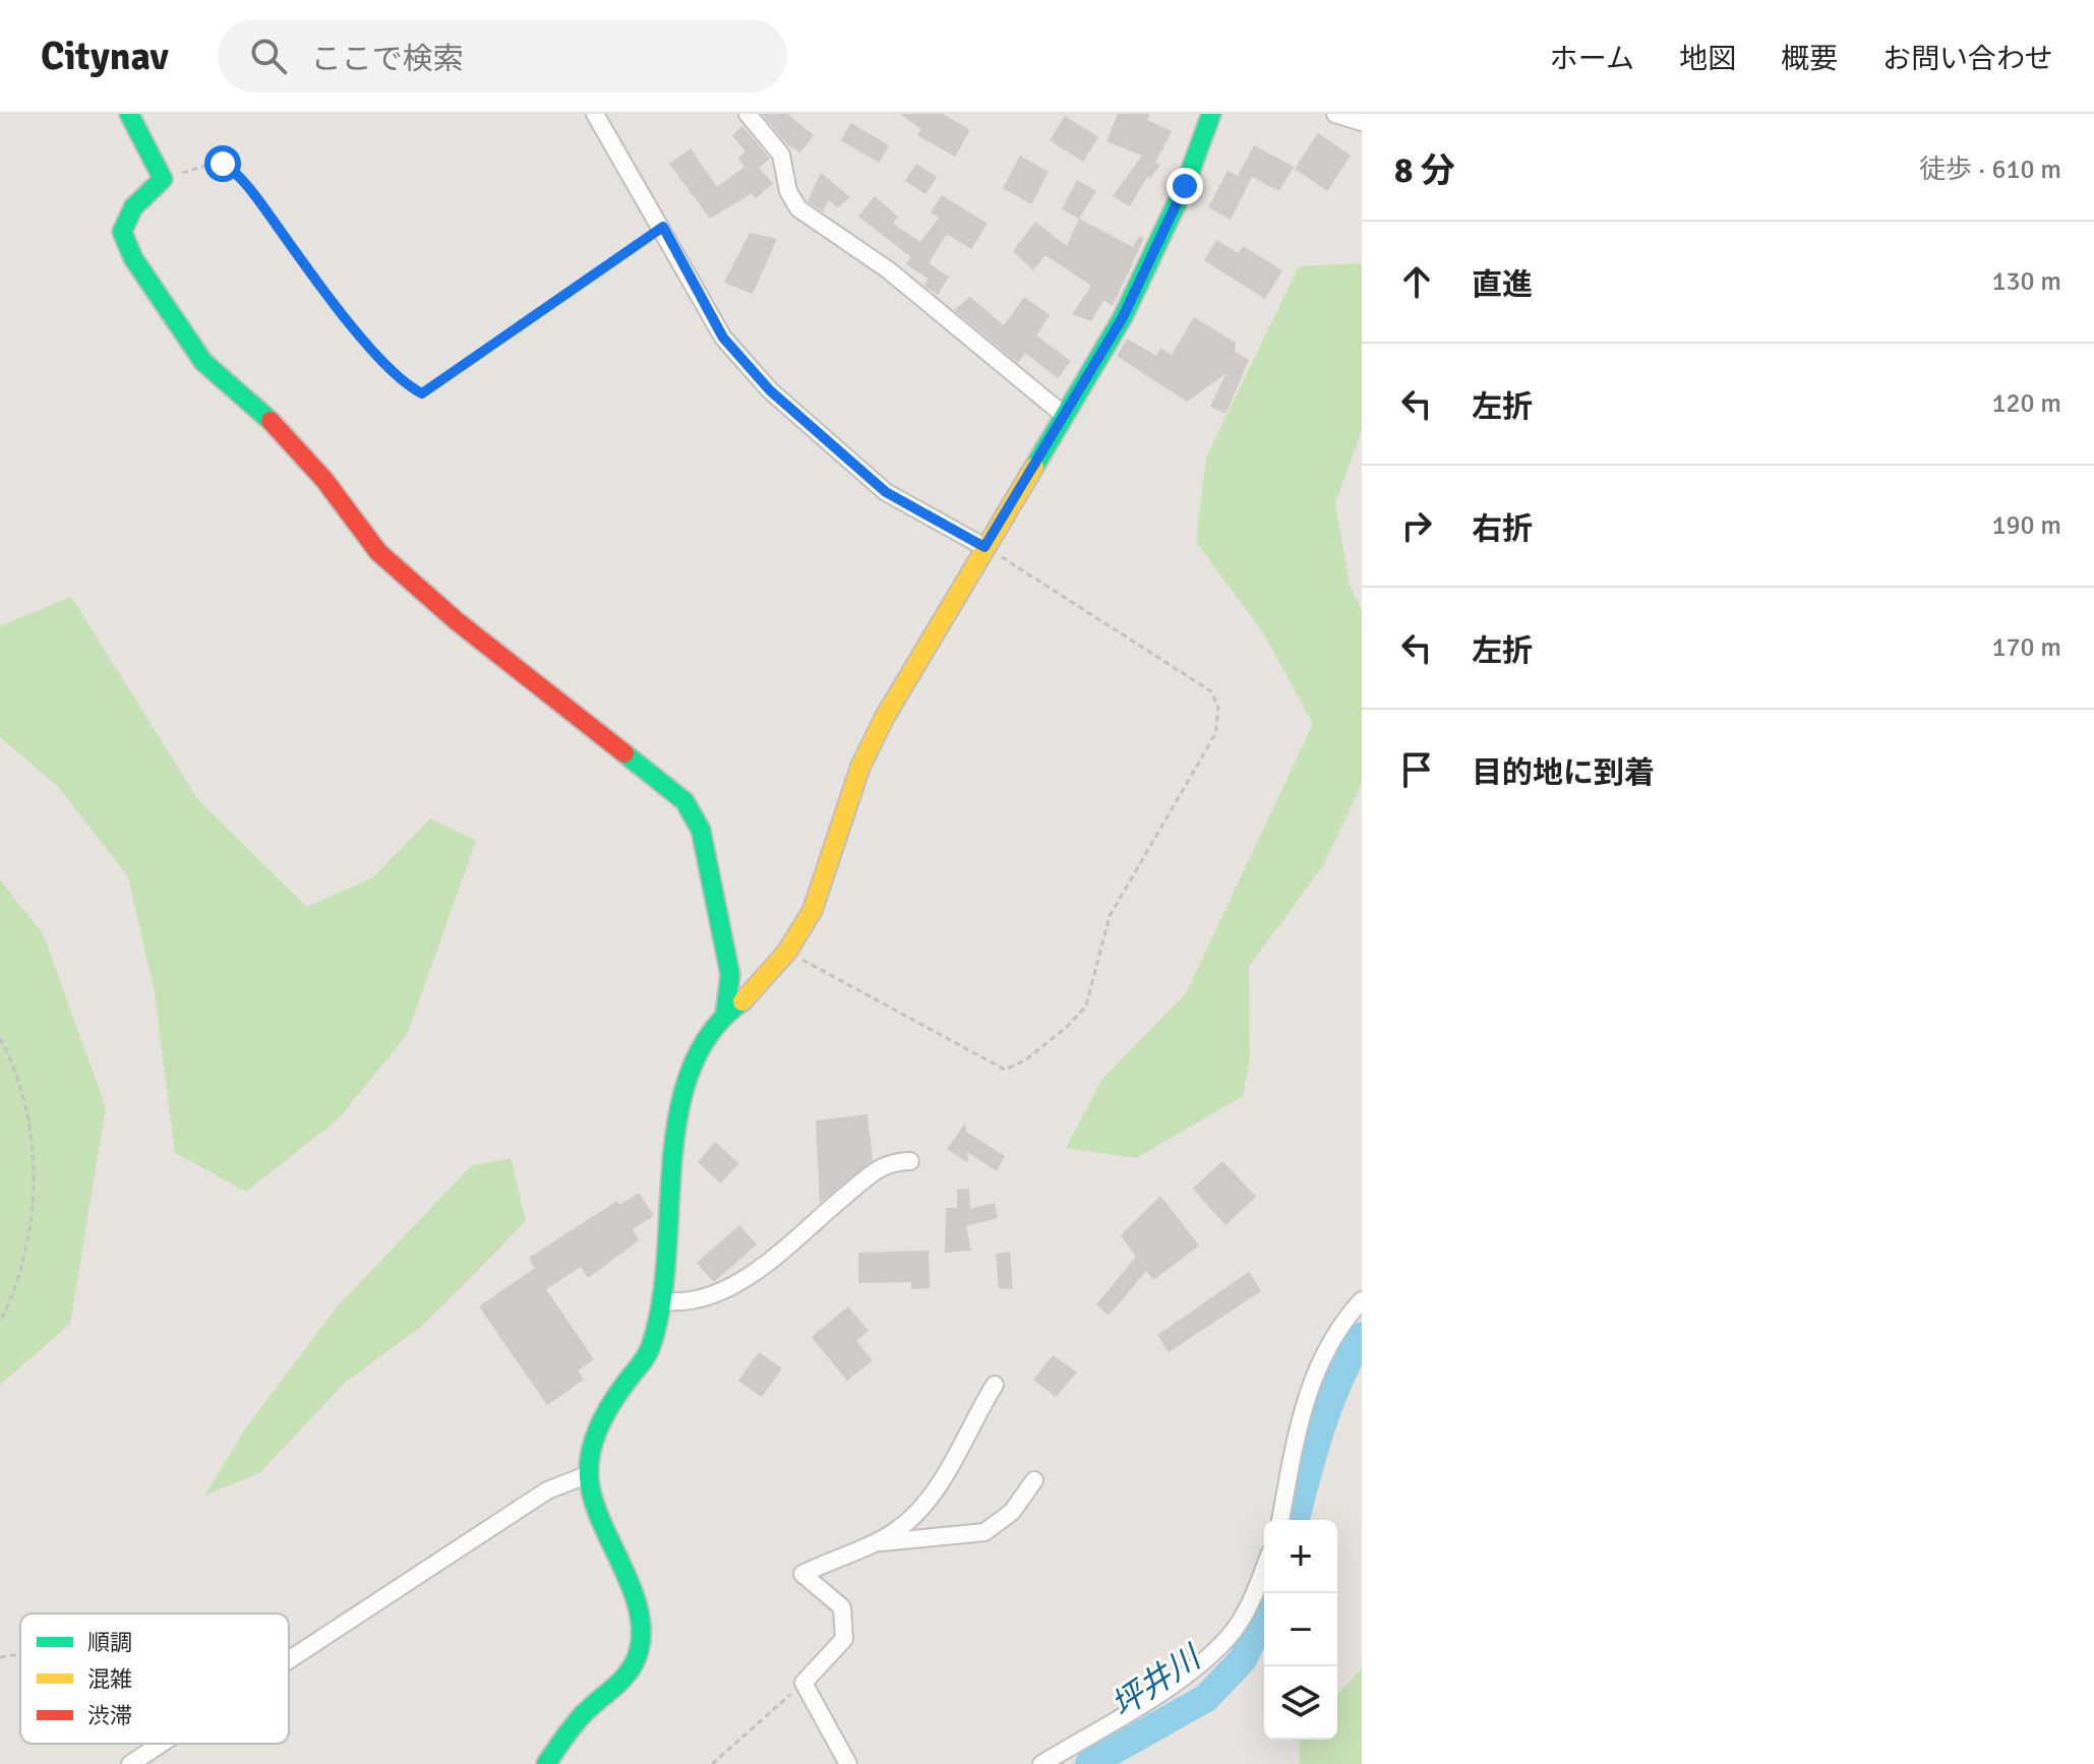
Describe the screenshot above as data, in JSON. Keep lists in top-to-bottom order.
{
  "water": ["坪井川"],
  "legend": ["順調", "混雑", "渋滞"],
  "page": {
    "header": "Citynav",
    "search": "ここで検索",
    "nav": [
      "ホーム",
      "地図",
      "概要",
      "お問い合わせ"
    ],
    "heading": ["8 分", "徒歩 · 610 m"],
    "list": [
      ["直進", "130 m"],
      ["左折", "120 m"],
      ["右折", "190 m"],
      ["左折", "170 m"],
      "目的地に到着"
    ],
    "map_buttons": ["+", "−"]
  }
}
